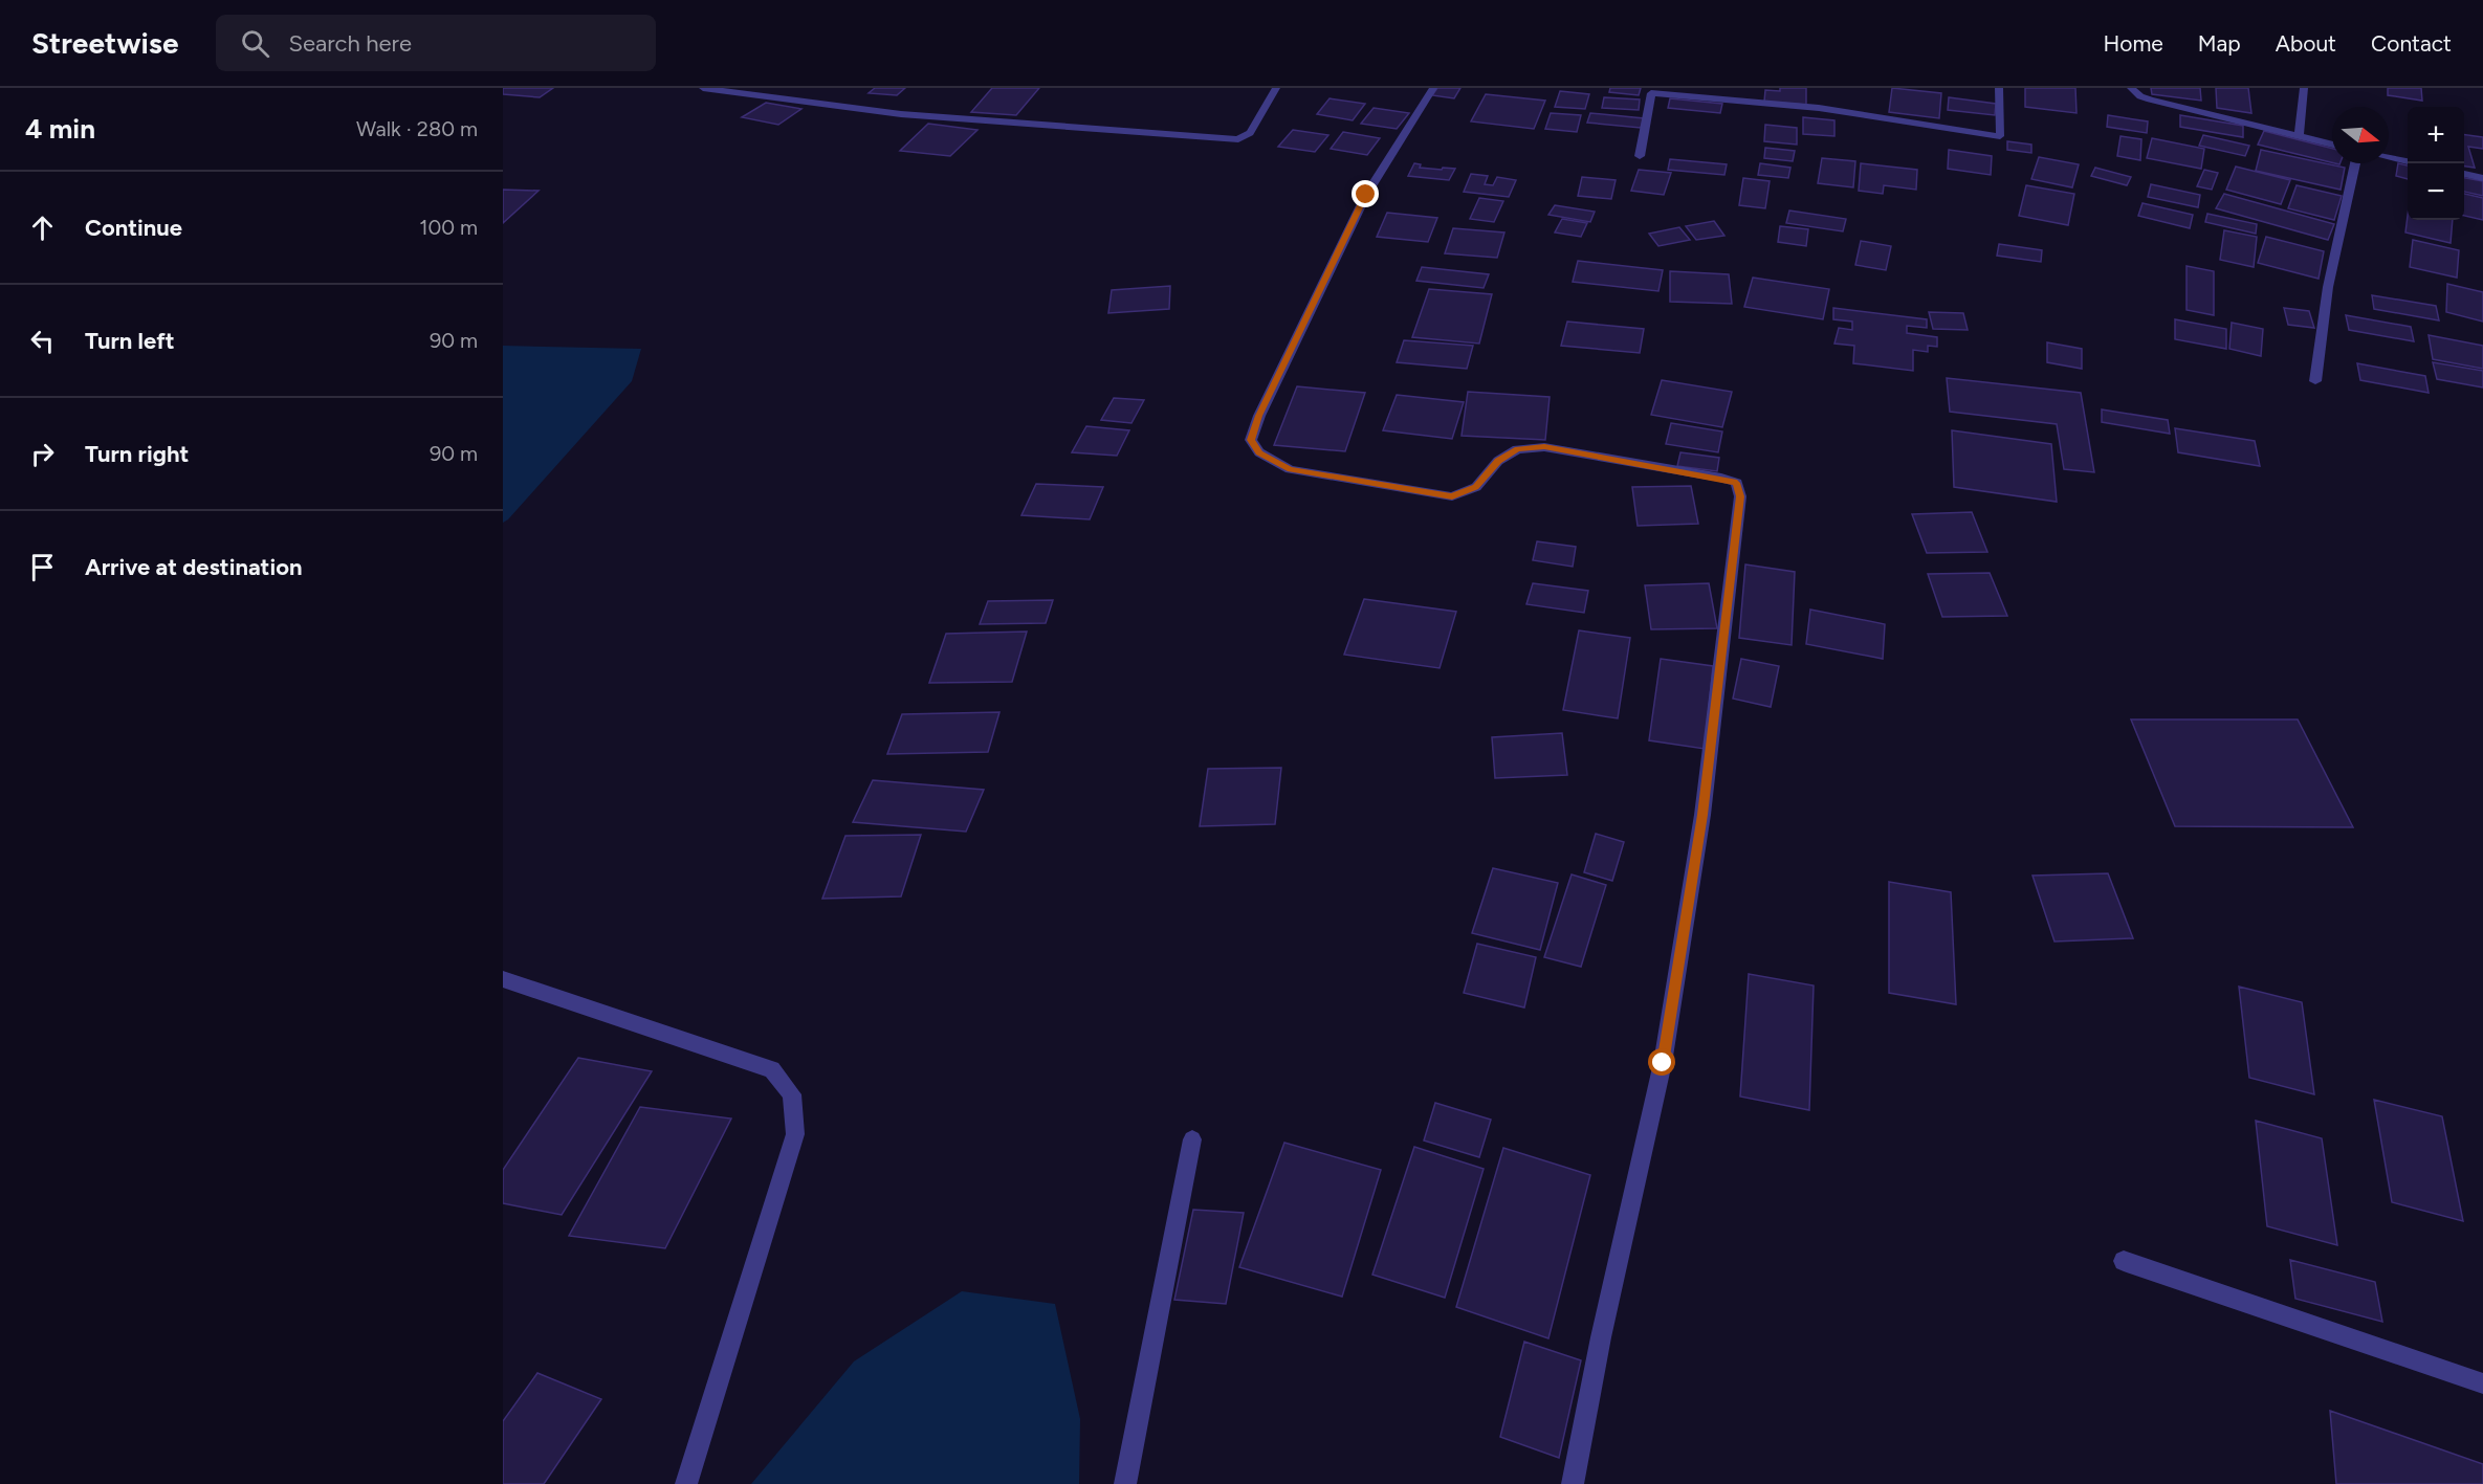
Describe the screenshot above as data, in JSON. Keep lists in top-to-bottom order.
{
  "north": "right",
  "page": {
    "header": "Streetwise",
    "search": "Search here",
    "nav": [
      "Home",
      "Map",
      "About",
      "Contact"
    ],
    "heading": ["4 min", "Walk · 280 m"],
    "map_buttons": ["+", "−"],
    "list": [
      ["Continue", "100 m"],
      ["Turn left", "90 m"],
      ["Turn right", "90 m"],
      "Arrive at destination"
    ]
  }
}
